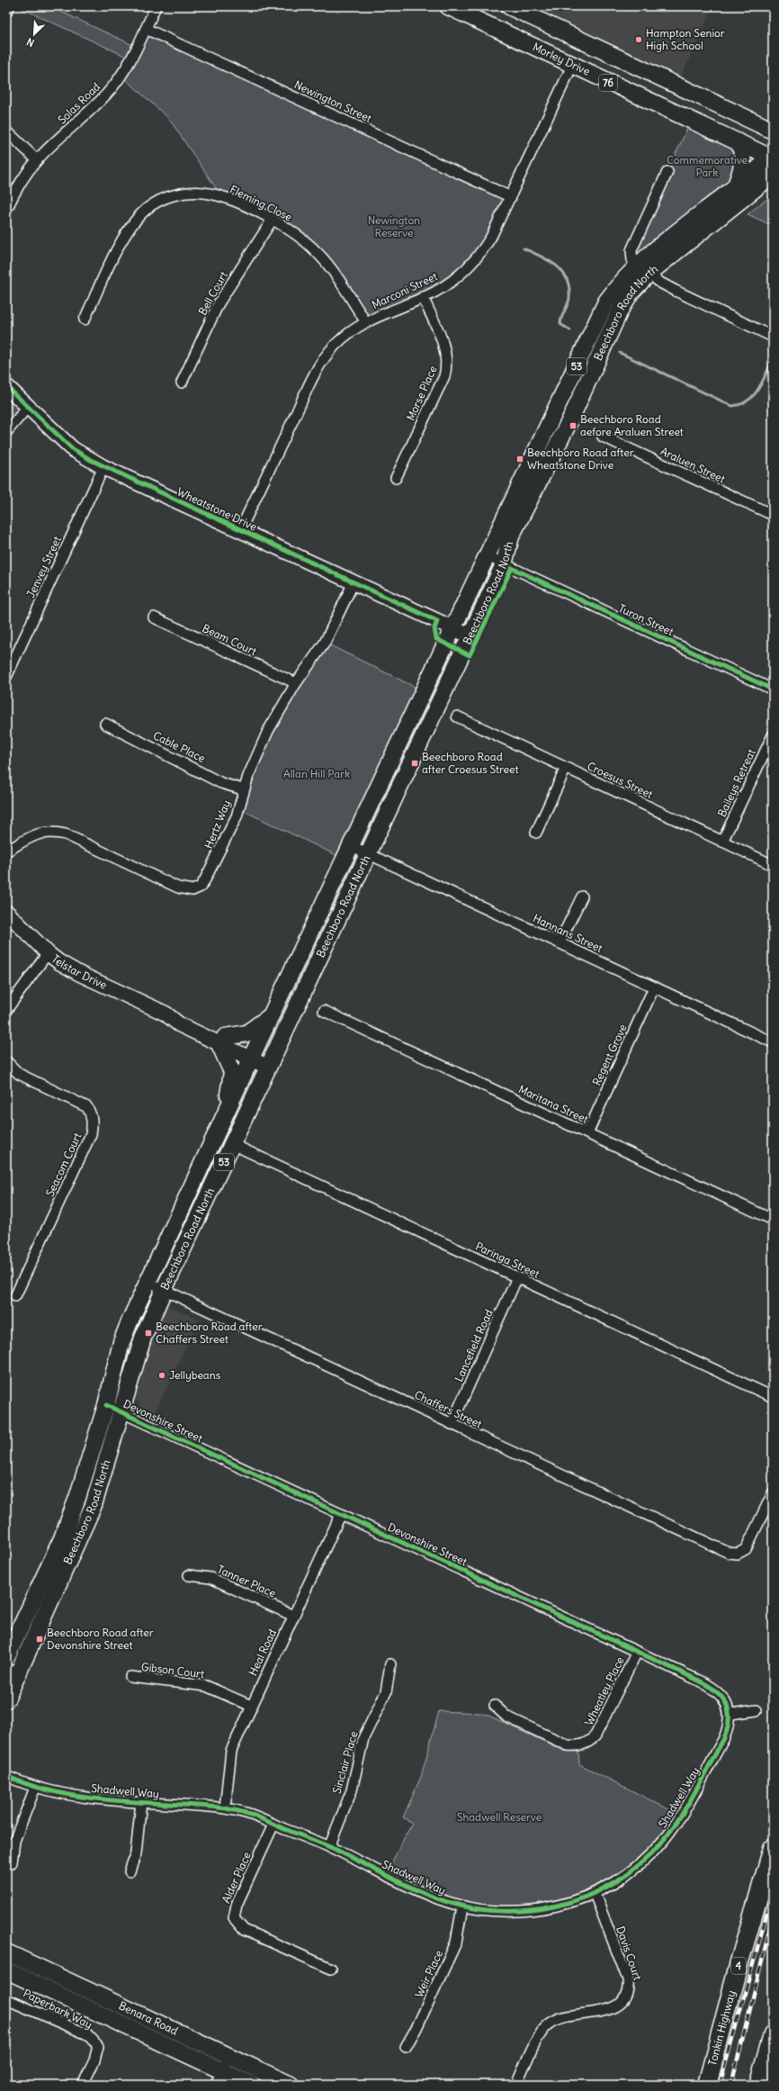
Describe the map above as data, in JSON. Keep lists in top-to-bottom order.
{
  "streets": {
    "highway": ["4", "Tonkin Highway"],
    "main road": [
      "Morley Drive",
      "76",
      "Beechboro Road North",
      "53",
      "Benara Road"
    ],
    "street": [
      "Newington Street",
      "Solas Road",
      "Fleming Close",
      "Marconi Street",
      "Bell Court",
      "Morse Place",
      "Araluen Street",
      "Wheatstone Drive",
      "Jenvey Street",
      "Turon Street",
      "Beam Court",
      "Cable Place",
      "Croesus Street",
      "Baileys Retreat",
      "Hertz Way",
      "Hannans Street",
      "Telstar Drive",
      "Regent Grove",
      "Maritana Street",
      "Seacom Court",
      "Paringa Street",
      "Lancefield Road",
      "Chaffers Street",
      "Devonshire Street",
      "Tanner Place",
      "Heal Road",
      "Gibson Court",
      "Wheatley Place",
      "Sinclair Place",
      "Shadwell Way",
      "Alder Place",
      "Davis Court",
      "Weir Place",
      "Paperbark Way"
    ]
  },
  "crossings": [
    ["Morley Drive", "Marconi Street"],
    ["Morley Drive", "Beechboro Road North"],
    ["Newington Street", "Solas Road"],
    ["Newington Street", "Marconi Street"],
    ["Fleming Close", "Marconi Street"],
    ["Fleming Close", "Bell Court"],
    ["Marconi Street", "Morse Place"],
    ["Marconi Street", "Wheatstone Drive"],
    ["Beechboro Road North", "Wheatstone Drive"],
    ["Beechboro Road North", "Turon Street"],
    ["Beechboro Road North", "Hannans Street"],
    ["Beechboro Road North", "Telstar Drive"],
    ["Beechboro Road North", "Paringa Street"],
    ["Beechboro Road North", "Chaffers Street"],
    ["Beechboro Road North", "Devonshire Street"],
    ["Wheatstone Drive", "Jenvey Street"],
    ["Wheatstone Drive", "Hertz Way"],
    ["Beam Court", "Hertz Way"],
    ["Cable Place", "Hertz Way"],
    ["Croesus Street", "Baileys Retreat"],
    ["Hannans Street", "Regent Grove"],
    ["Regent Grove", "Maritana Street"],
    ["Paringa Street", "Lancefield Road"],
    ["Lancefield Road", "Chaffers Street"],
    ["Devonshire Street", "Heal Road"],
    ["Devonshire Street", "Wheatley Place"],
    ["Devonshire Street", "Shadwell Way"],
    ["Tanner Place", "Heal Road"],
    ["Heal Road", "Gibson Court"],
    ["Heal Road", "Shadwell Way"],
    ["Sinclair Place", "Shadwell Way"],
    ["Shadwell Way", "Alder Place"],
    ["Shadwell Way", "Davis Court"],
    ["Shadwell Way", "Weir Place"]
  ],
  "parks": [
    "Commemorative Park",
    "Newington Reserve",
    "Allan Hill Park",
    "Shadwell Reserve"
  ],
  "places": {
    "other": ["Hampton Senior High School", "Jellybeans"],
    "transit": [
      "Beechboro Road aefore Araluen Street",
      "Beechboro Road after Wheatstone Drive",
      "Beechboro Road after Croesus Street",
      "Beechboro Road after Chaffers Street",
      "Beechboro Road after Devonshire Street"
    ]
  },
  "north": "bottom left"
}
